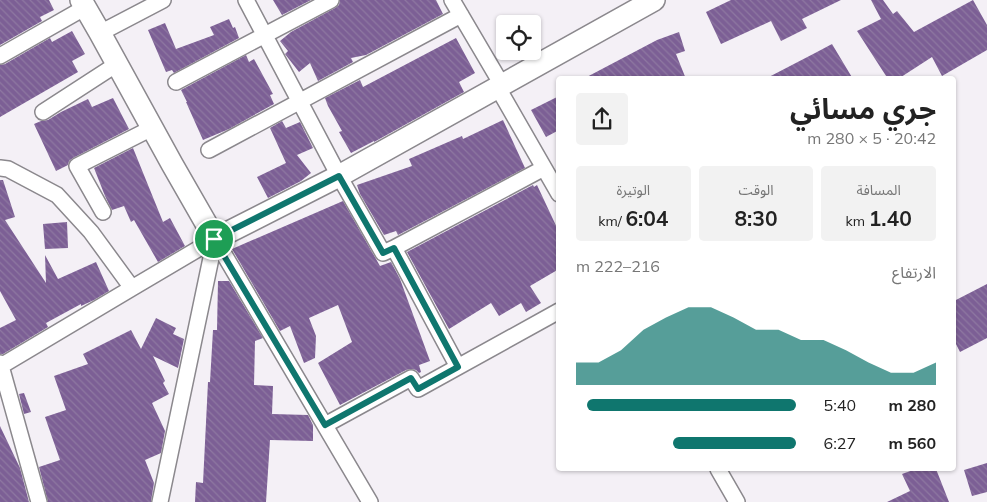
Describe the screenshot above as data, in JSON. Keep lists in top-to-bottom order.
{
  "page": {
    "heading": ["جري مسائي", "20:42 · 5 × 280 m"],
    "stats": [
      ["المسافة", "1.40 km"],
      ["الوقت", "8:30"],
      ["الوتيرة", "6:04 /km"]
    ],
    "chart": ["الارتفاع", "216–222 m"],
    "list": [
      {
        "name": "280 m",
        "note": "5:40"
      },
      {
        "name": "560 m",
        "note": "6:27"
      }
    ]
  }
}
